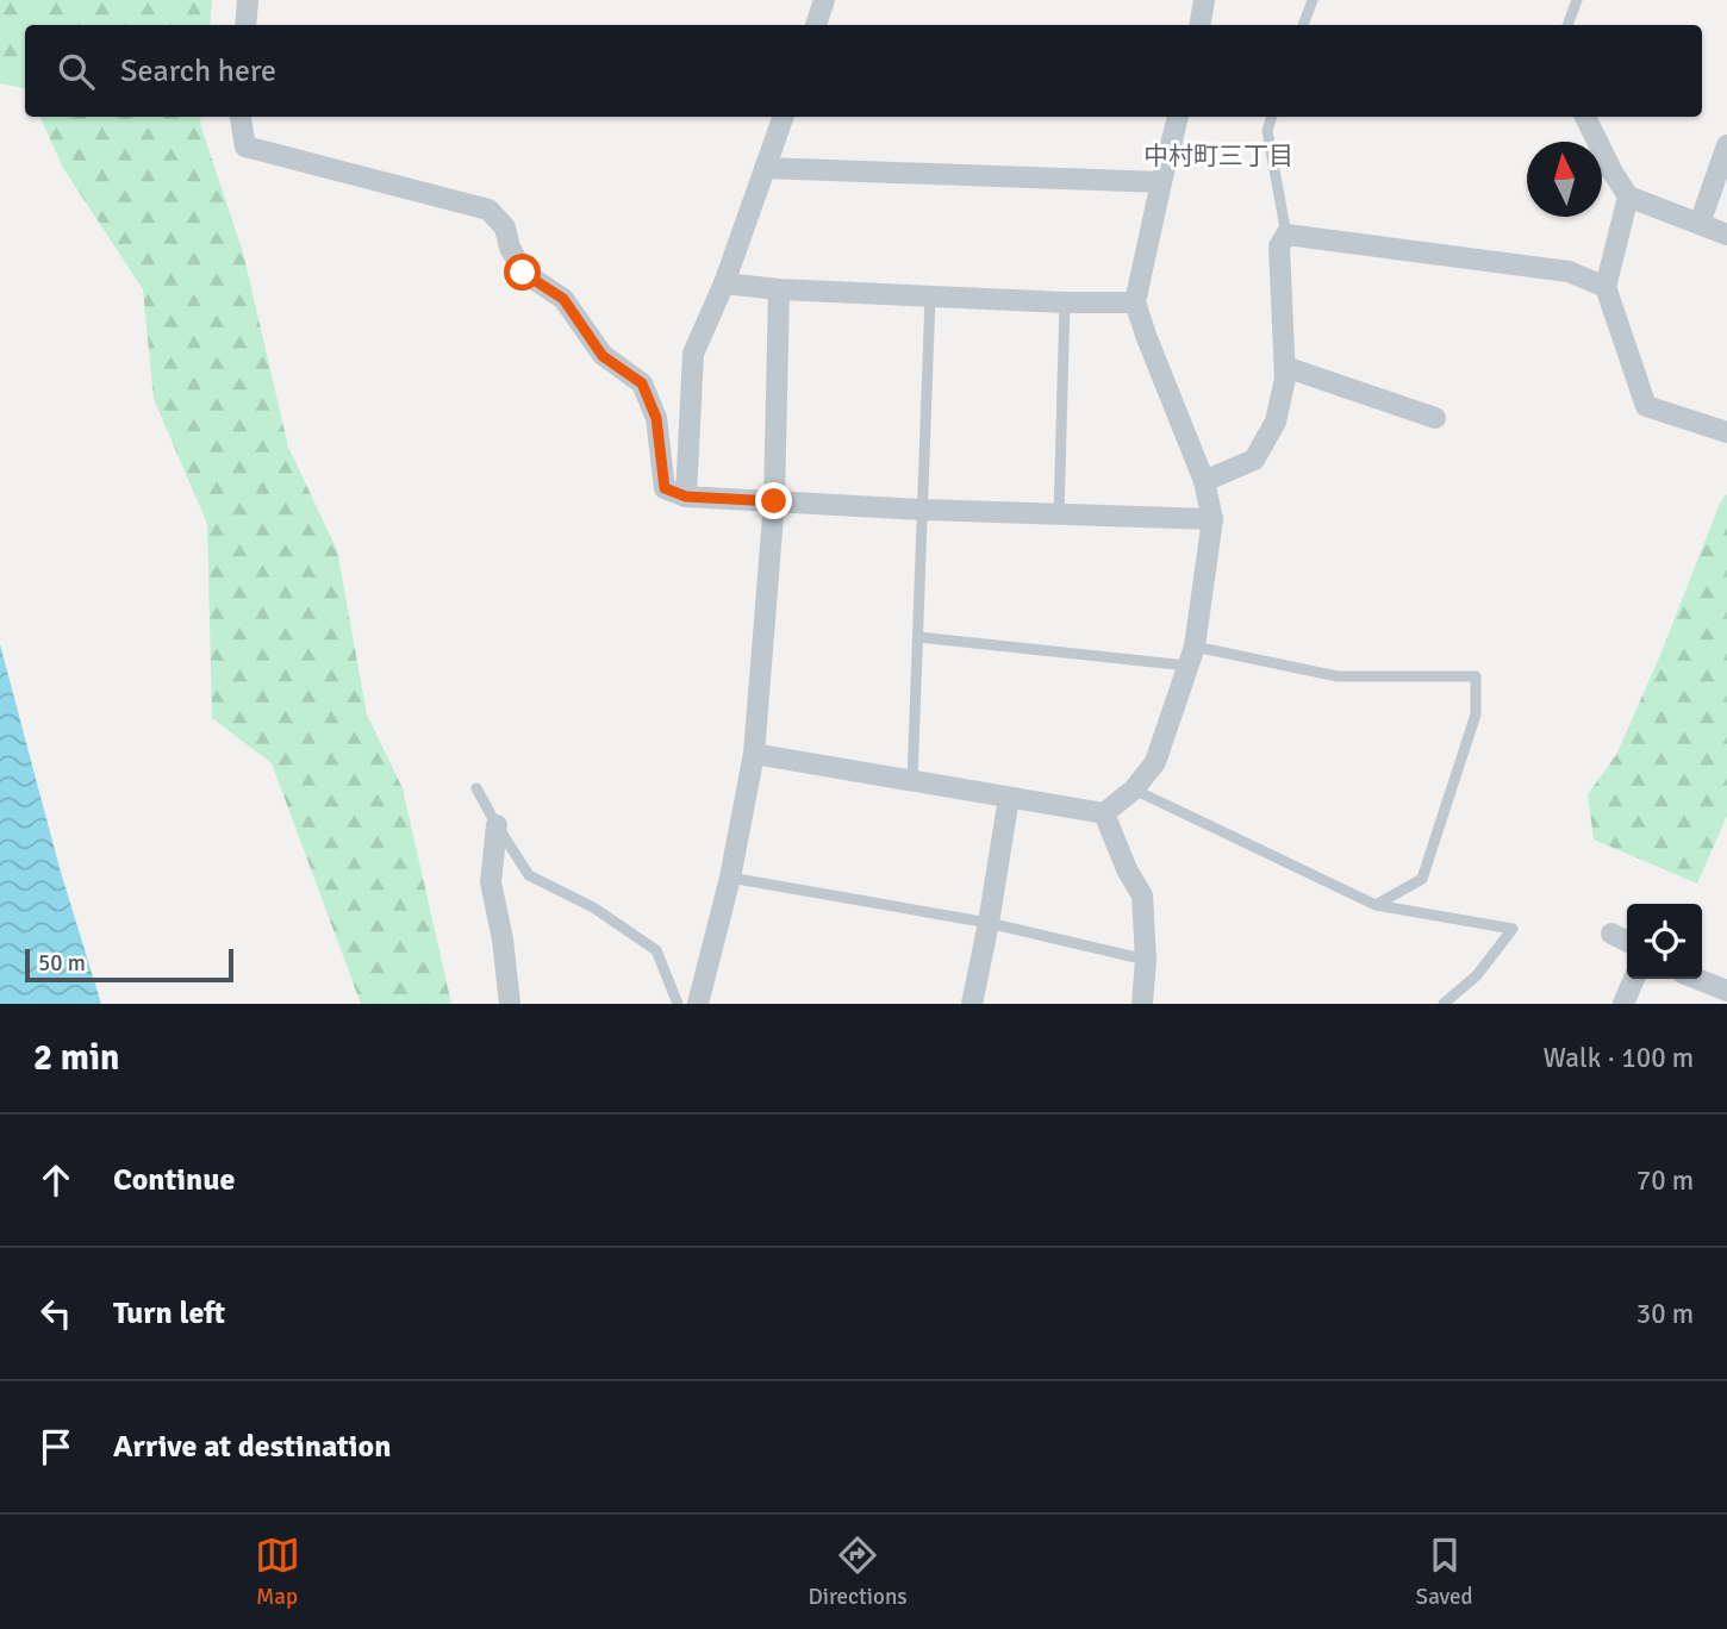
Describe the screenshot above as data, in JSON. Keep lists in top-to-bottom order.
{
  "districts": ["中村町三丁目"],
  "scale_bar": "50 m",
  "north": "top",
  "page": {
    "search": "Search here",
    "scale": "50 m",
    "heading": ["2 min", "Walk · 100 m"],
    "list": [
      ["Continue", "70 m"],
      ["Turn left", "30 m"],
      "Arrive at destination"
    ],
    "nav": ["Map", "Directions", "Saved"]
  }
}
